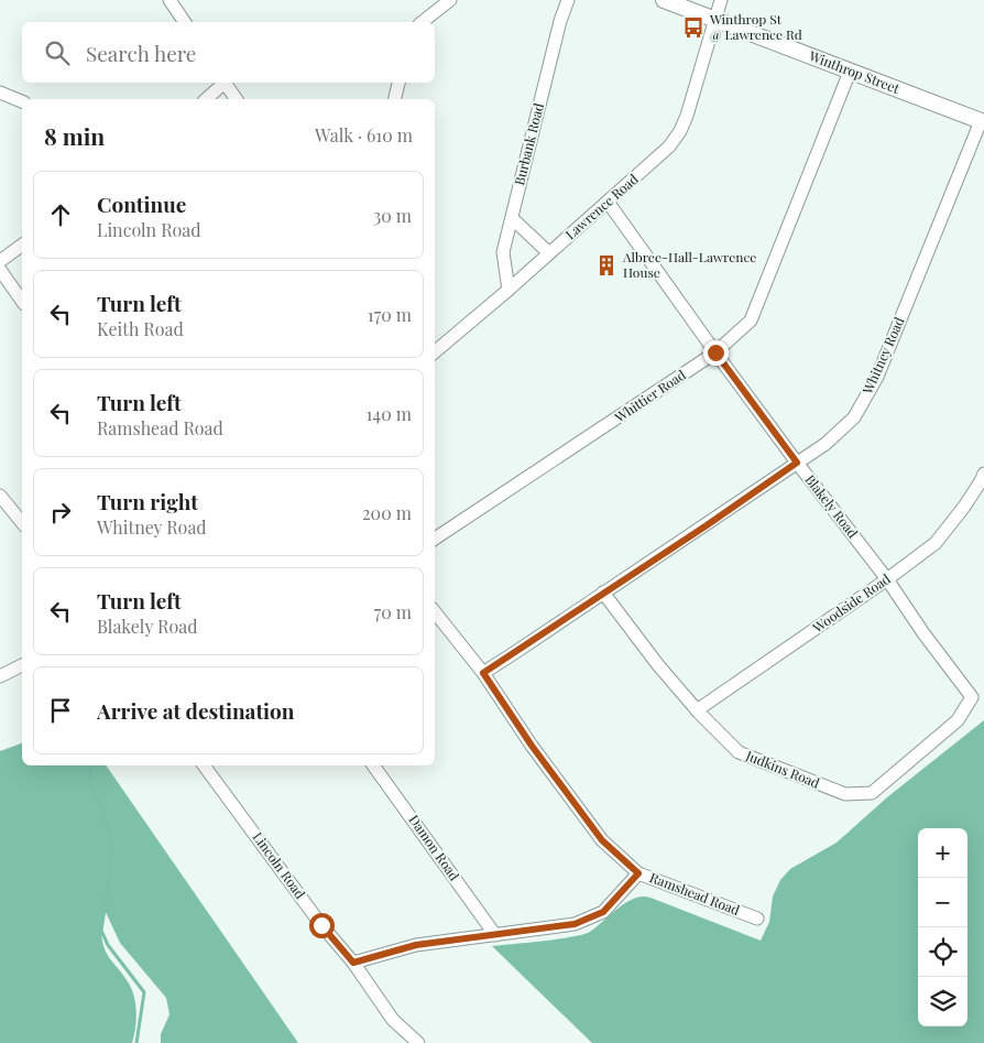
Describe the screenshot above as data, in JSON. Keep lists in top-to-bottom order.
{
  "streets": {
    "main road": ["Winthrop Street"],
    "street": [
      "Burbank Road",
      "Lawrence Road",
      "Whitney Road",
      "Whittier Road",
      "Blakely Road",
      "Woodside Road",
      "Judkins Road",
      "Damon Road",
      "Lincoln Road",
      "Ramshead Road"
    ]
  },
  "crossings": [
    ["Winthrop Street", "Lawrence Road"],
    ["Winthrop Street", "Whitney Road"],
    ["Winthrop Street", "Whittier Road"],
    ["Burbank Road", "Lawrence Road"],
    ["Lawrence Road", "Blakely Road"],
    ["Whitney Road", "Blakely Road"],
    ["Whitney Road", "Judkins Road"],
    ["Whitney Road", "Ramshead Road"],
    ["Whittier Road", "Blakely Road"],
    ["Blakely Road", "Woodside Road"],
    ["Blakely Road", "Judkins Road"],
    ["Woodside Road", "Judkins Road"]
  ],
  "places": {
    "bus stop": ["Winthrop St @ Lawrence Rd"],
    "building": ["Albree-Hall-Lawrence House"]
  },
  "page": {
    "search": "Search here",
    "heading": ["8 min", "Walk · 610 m"],
    "list": [
      ["Continue", "Lincoln Road", "30 m"],
      ["Turn left", "Keith Road", "170 m"],
      ["Turn left", "Ramshead Road", "140 m"],
      ["Turn right", "Whitney Road", "200 m"],
      ["Turn left", "Blakely Road", "70 m"],
      "Arrive at destination"
    ],
    "map_buttons": ["+", "−"]
  }
}
